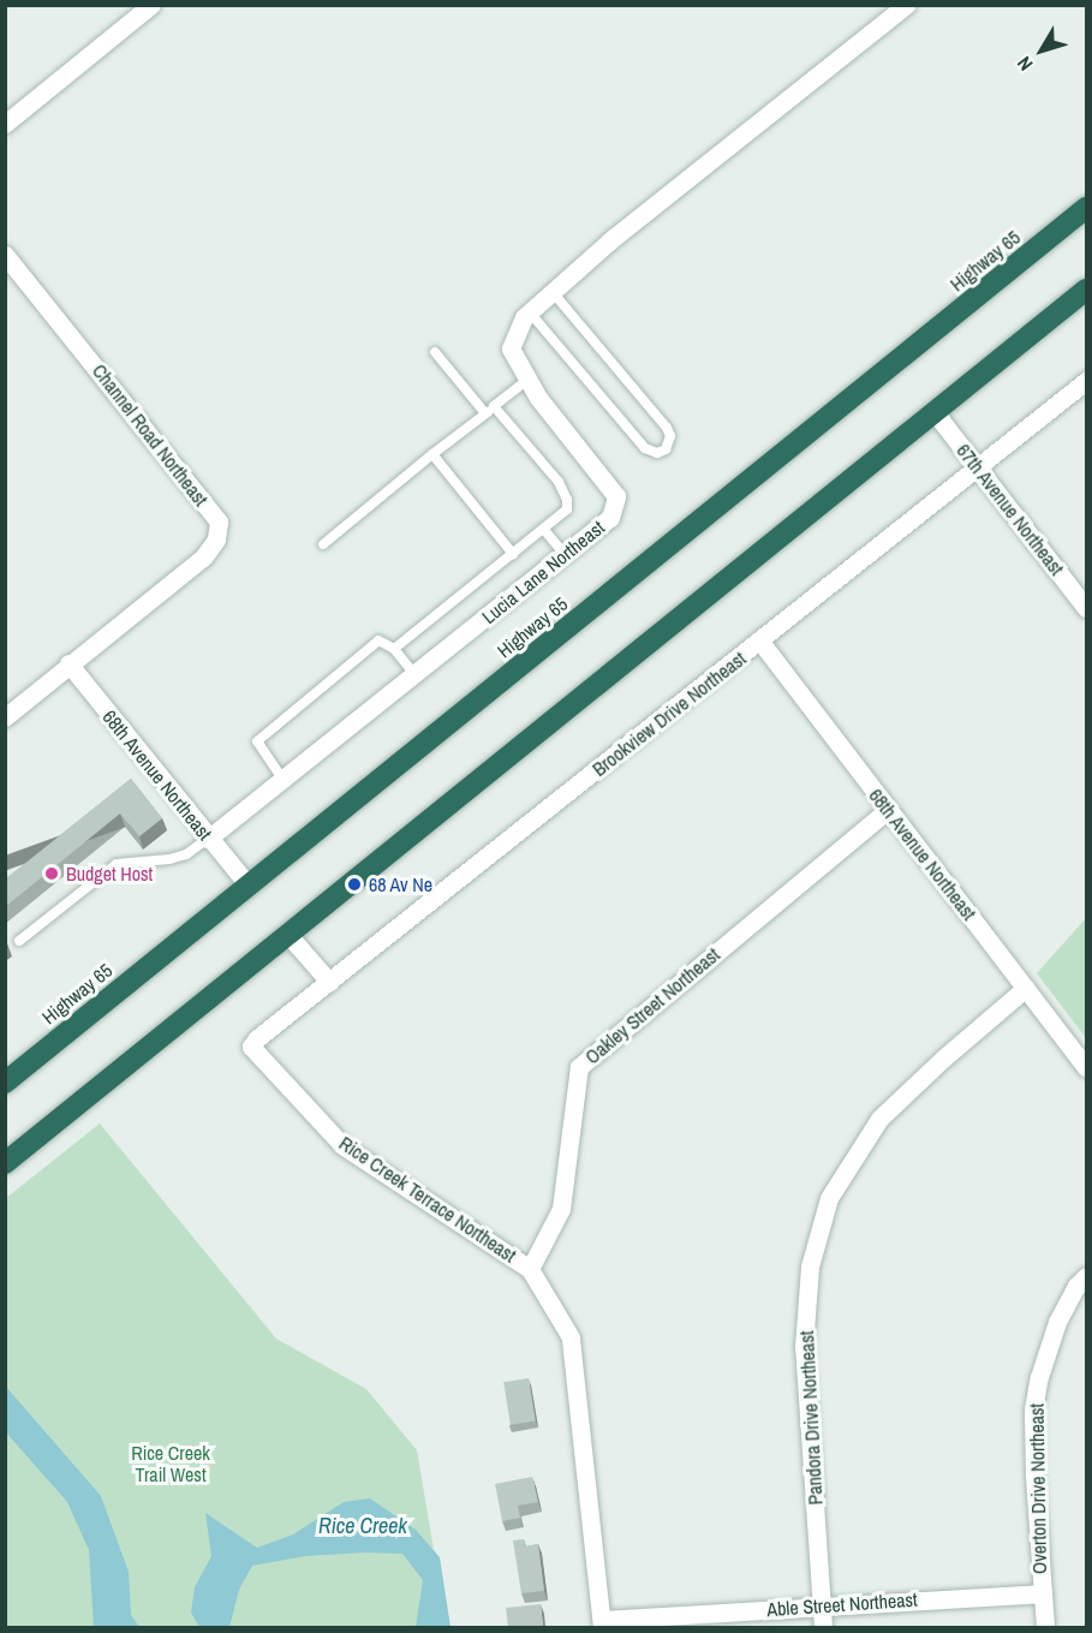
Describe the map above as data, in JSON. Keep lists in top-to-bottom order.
{
  "streets": {
    "highway": ["Highway 65"],
    "street": [
      "Channel Road Northeast",
      "67th Avenue Northeast",
      "Lucia Lane Northeast",
      "Brookview Drive Northeast",
      "68th Avenue Northeast",
      "Oakley Street Northeast",
      "Rice Creek Terrace Northeast",
      "Pandora Drive Northeast",
      "Overton Drive Northeast",
      "Able Street Northeast"
    ]
  },
  "crossings": [
    ["Highway 65", "68th Avenue Northeast"],
    ["Channel Road Northeast", "68th Avenue Northeast"],
    ["67th Avenue Northeast", "Brookview Drive Northeast"],
    ["Lucia Lane Northeast", "68th Avenue Northeast"],
    ["Brookview Drive Northeast", "68th Avenue Northeast"],
    ["Brookview Drive Northeast", "Rice Creek Terrace Northeast"],
    ["68th Avenue Northeast", "Oakley Street Northeast"],
    ["68th Avenue Northeast", "Pandora Drive Northeast"],
    ["Oakley Street Northeast", "Rice Creek Terrace Northeast"],
    ["Rice Creek Terrace Northeast", "Able Street Northeast"],
    ["Pandora Drive Northeast", "Able Street Northeast"],
    ["Overton Drive Northeast", "Able Street Northeast"]
  ],
  "water": ["Rice Creek"],
  "parks": ["Rice Creek Trail West"],
  "places": ["Budget Host", "68 Av Ne"],
  "north": "bottom left"
}
